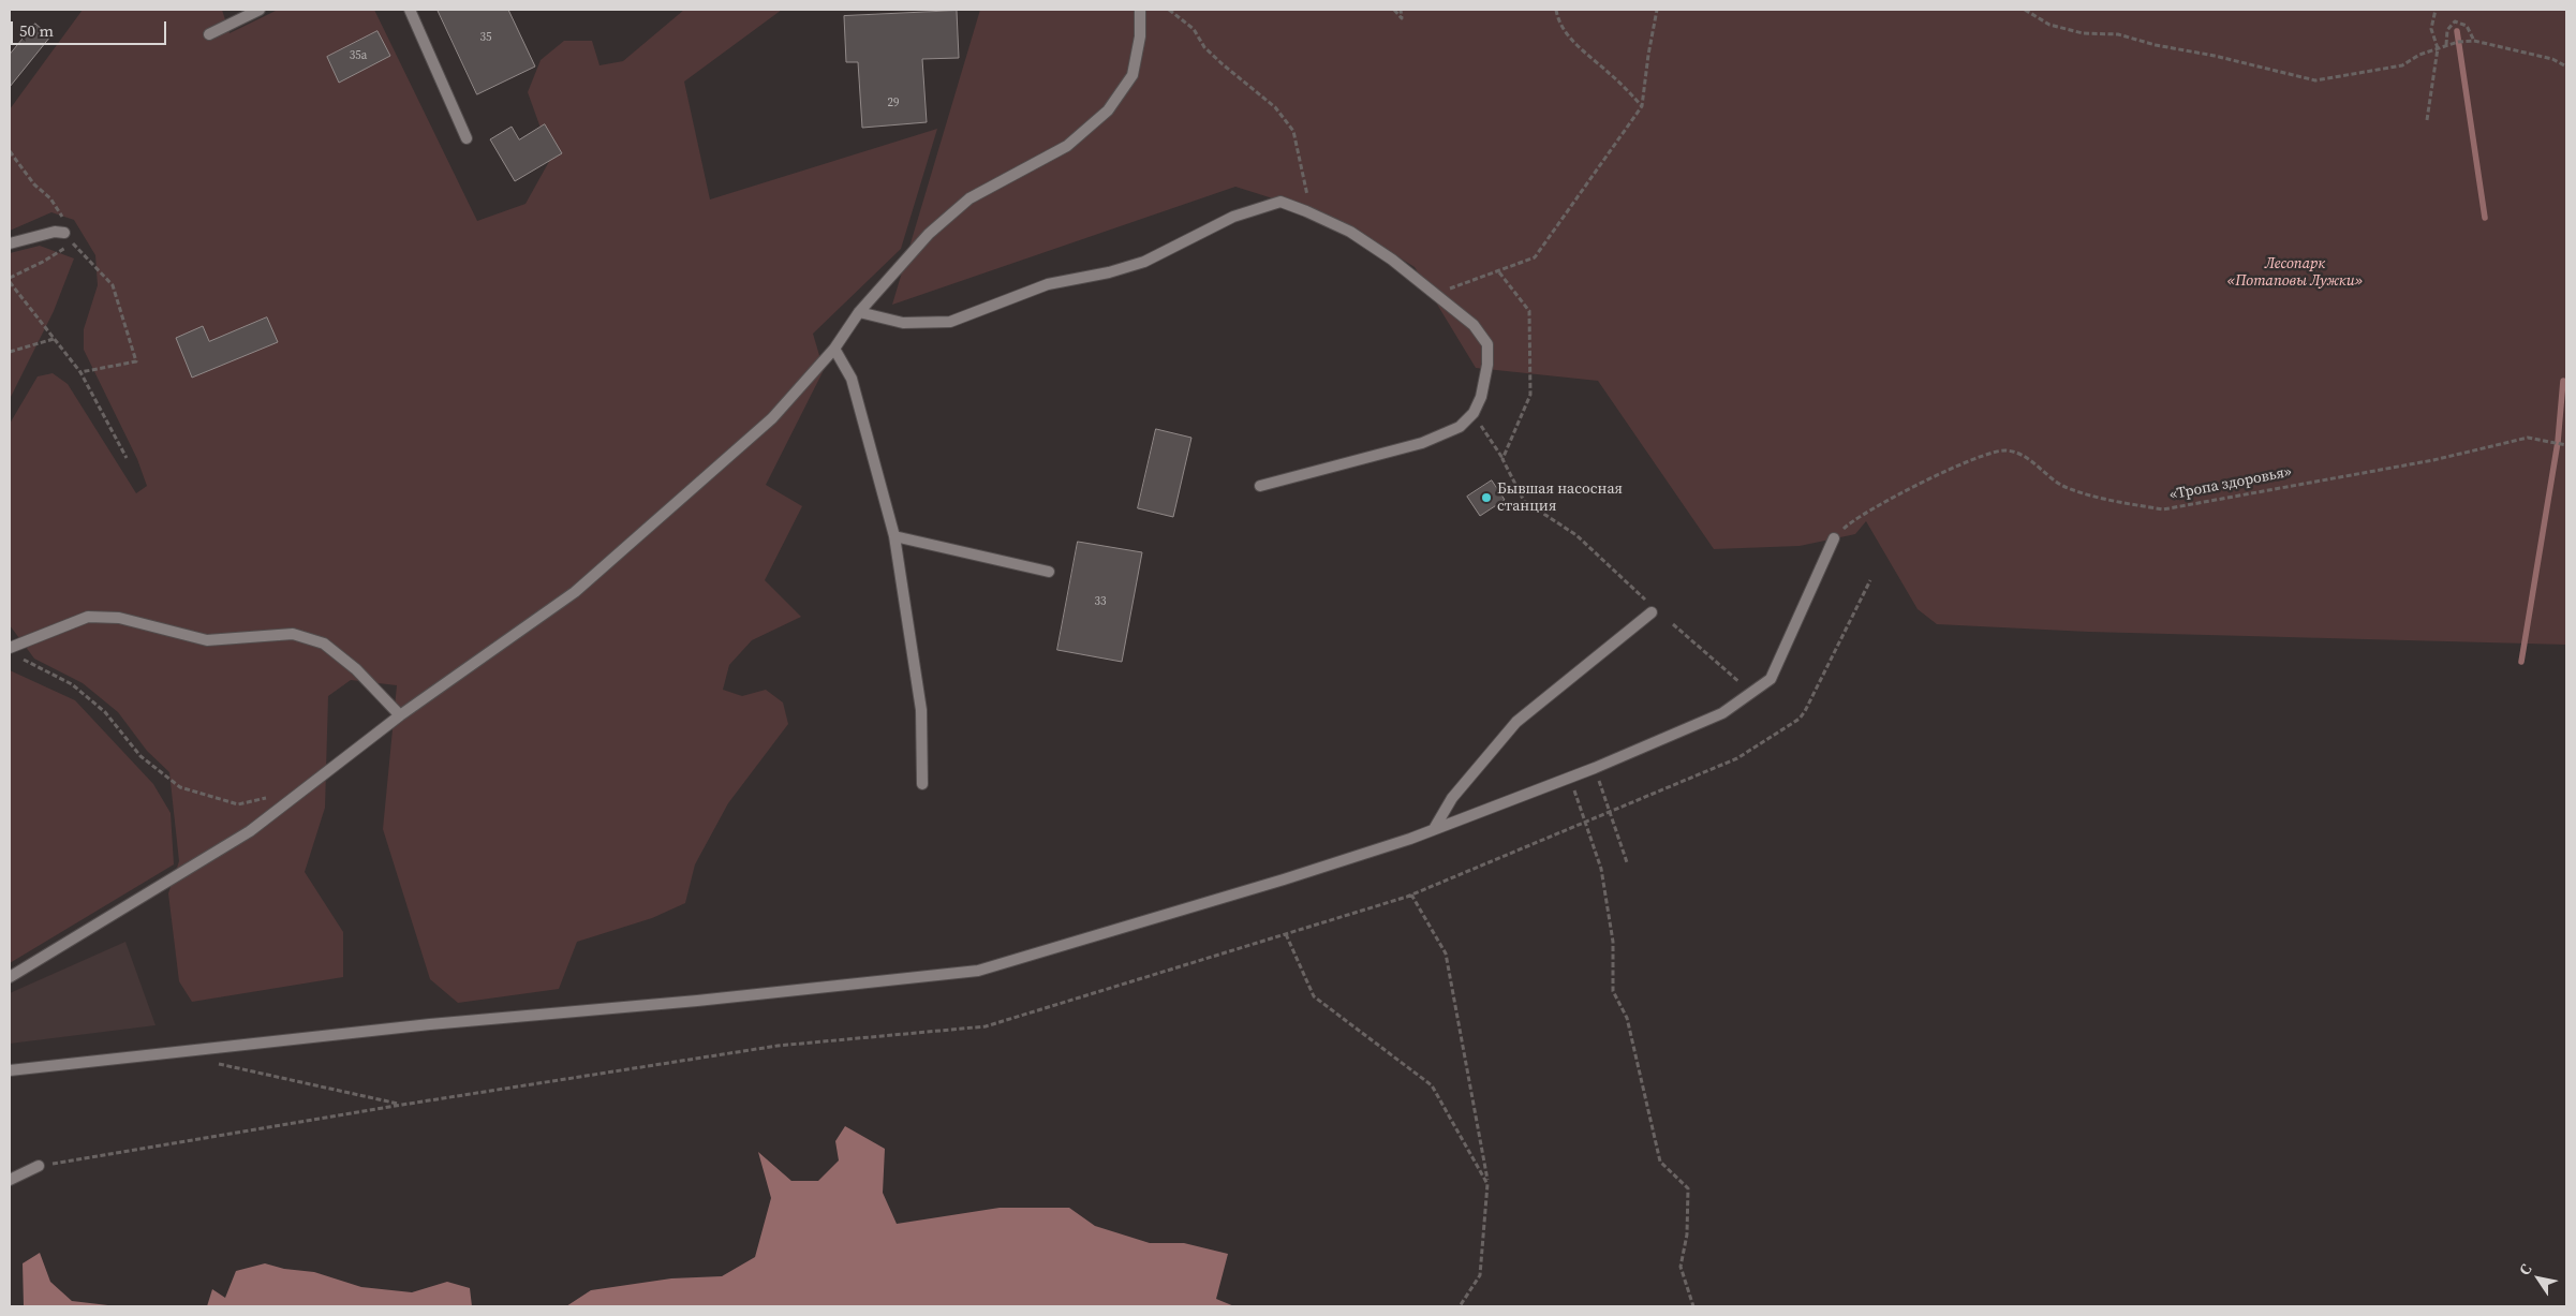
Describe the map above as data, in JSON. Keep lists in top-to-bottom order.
{
  "streets": {
    "path": ["«Тропа здоровья»"]
  },
  "parks": ["Лесопарк «Потаповы Лужки»"],
  "places": ["Бывшая насосная станция"],
  "house_numbers": [
    "35",
    "35а",
    "29",
    "33"
  ],
  "scale_bar": "50 m",
  "north": "top left"
}
